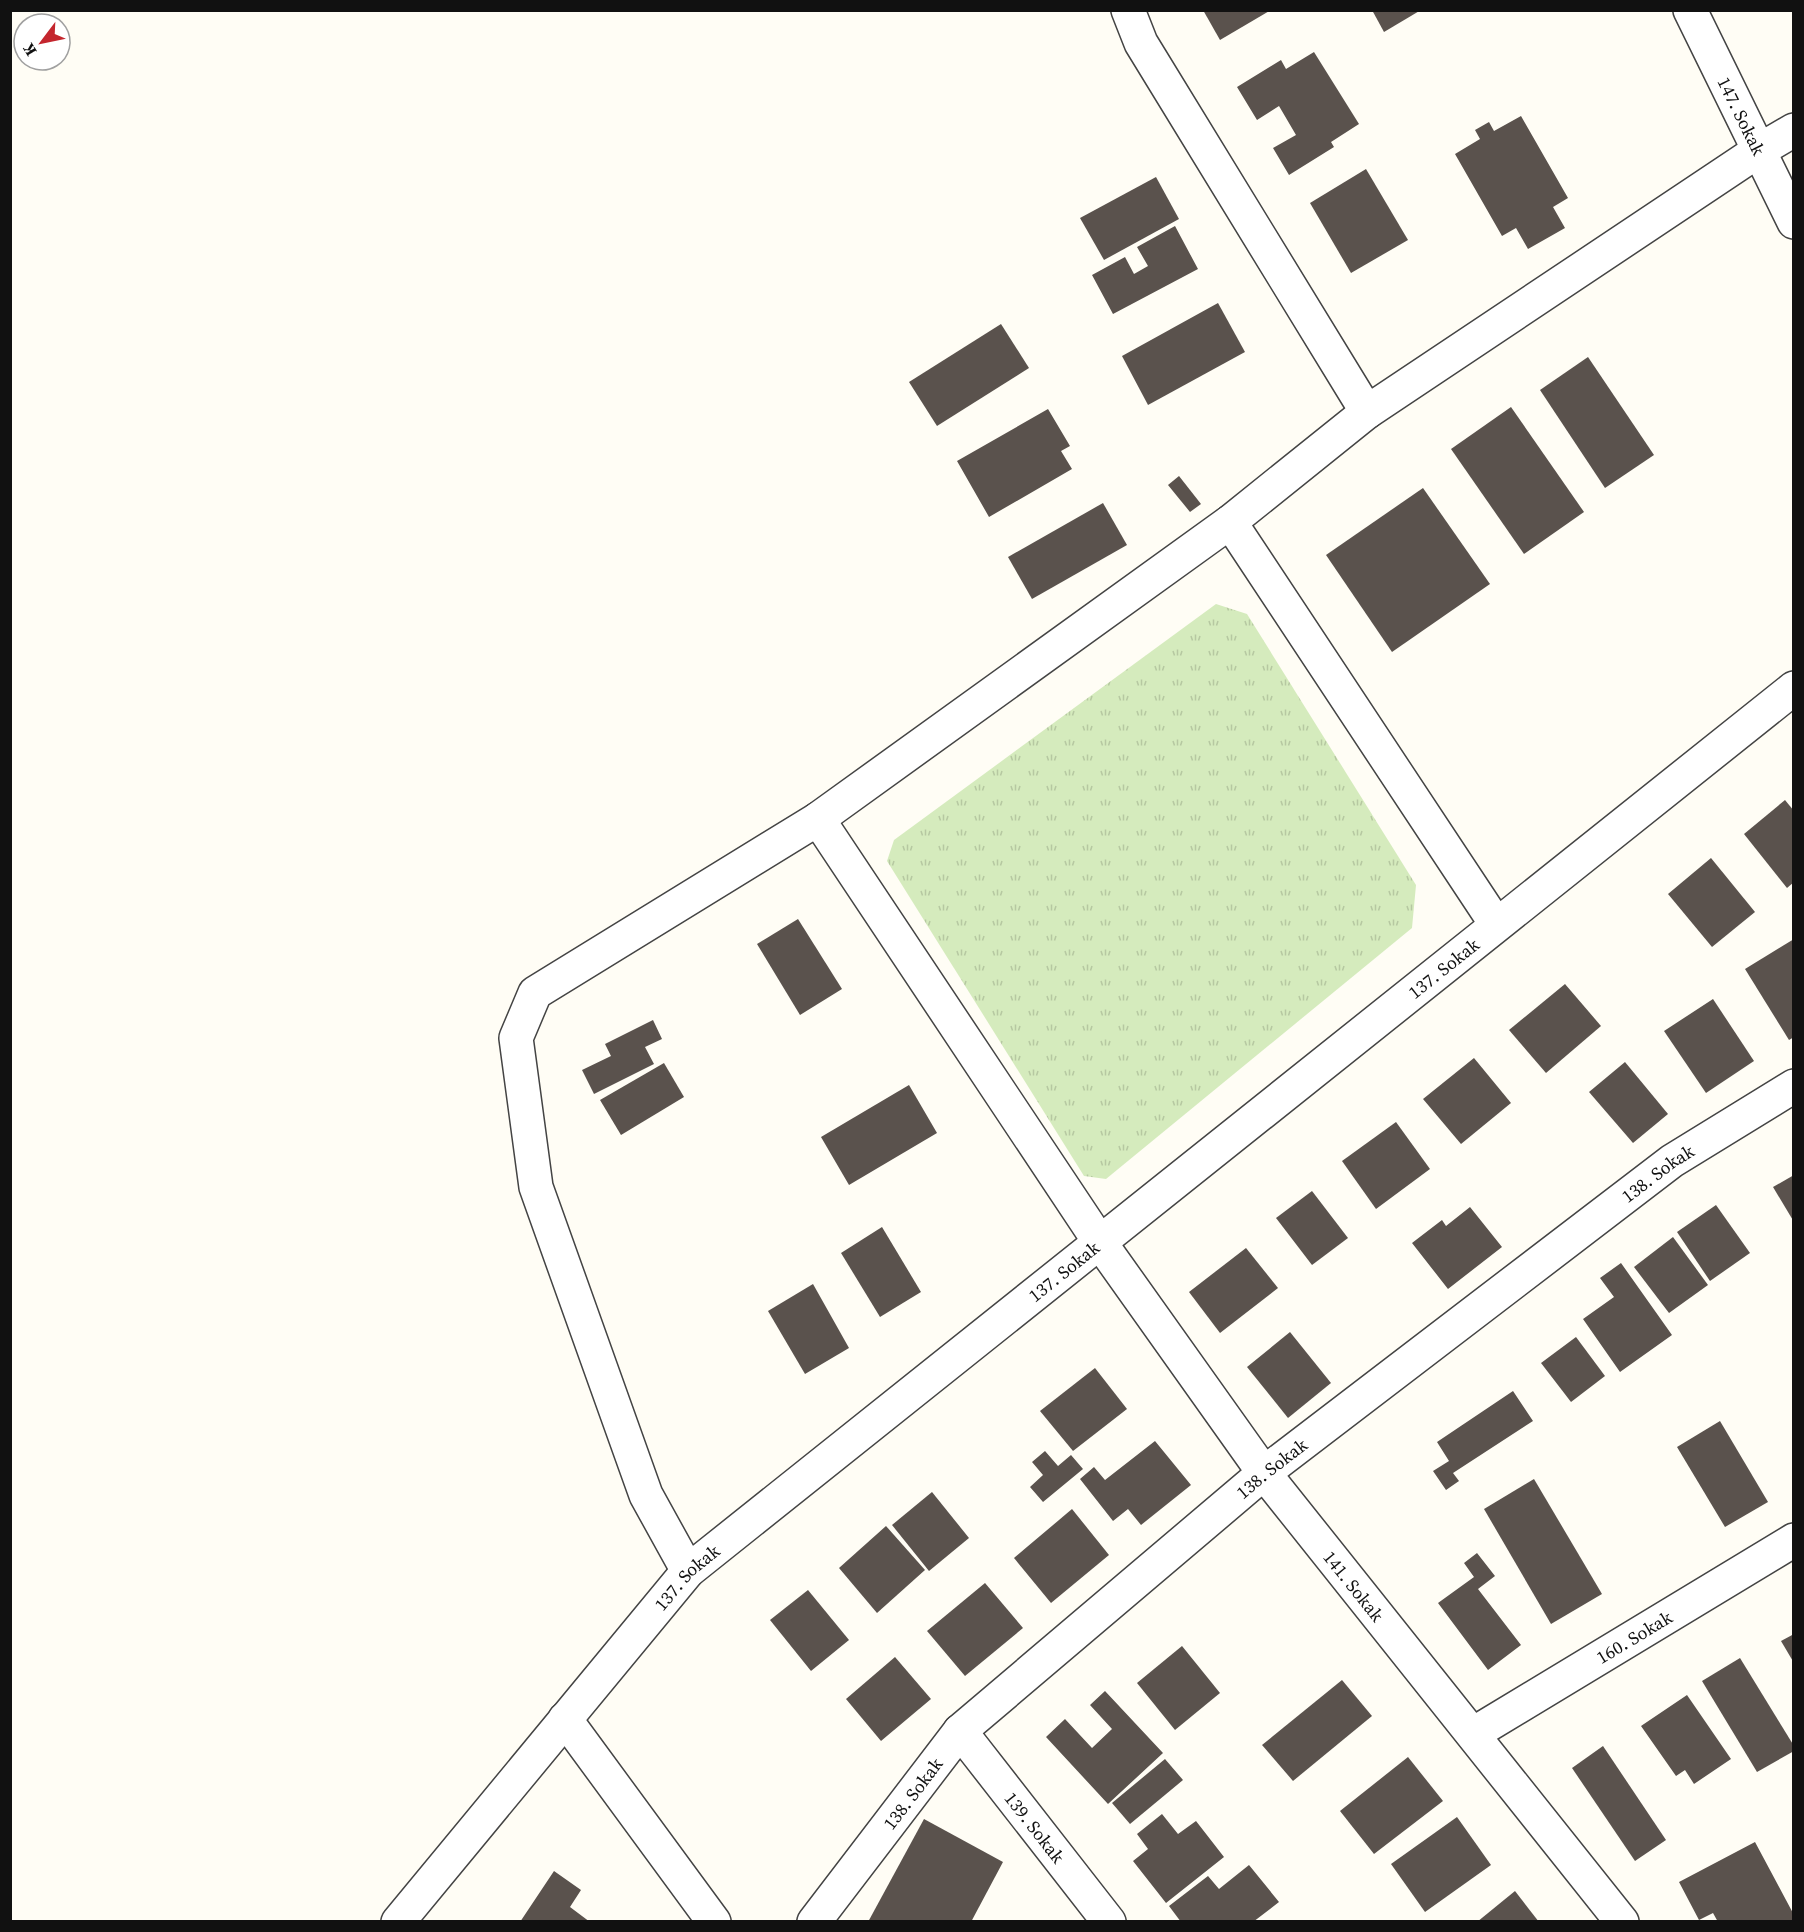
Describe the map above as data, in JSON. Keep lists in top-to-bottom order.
{
  "streets": {
    "street": [
      "147. Sokak",
      "137. Sokak",
      "138. Sokak",
      "141. Sokak",
      "160. Sokak",
      "139. Sokak"
    ]
  },
  "crossings": [
    ["137. Sokak", "141. Sokak"],
    ["138. Sokak", "141. Sokak"],
    ["138. Sokak", "139. Sokak"],
    ["141. Sokak", "160. Sokak"]
  ],
  "north": "bottom left"
}
